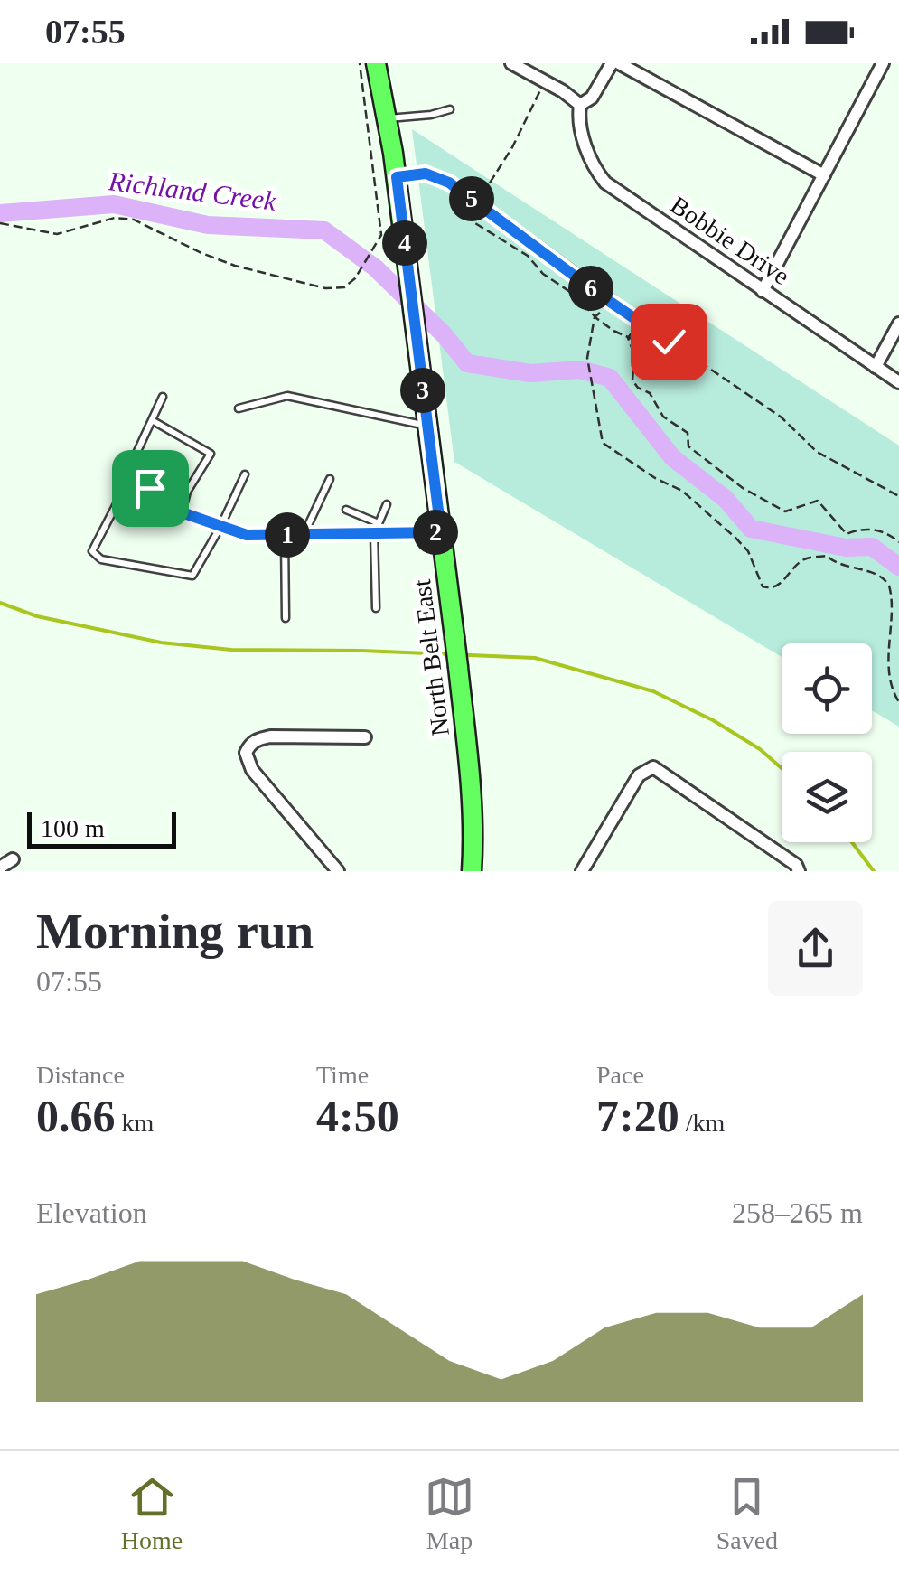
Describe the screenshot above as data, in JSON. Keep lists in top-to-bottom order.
{
  "streets": {
    "main road": ["North Belt East"],
    "street": ["Bobbie Drive"]
  },
  "water": ["Richland Creek"],
  "scale_bar": "100 m",
  "page": {
    "status": "07:55",
    "pins": [
      "5",
      "4",
      "6",
      "3",
      "2",
      "1"
    ],
    "scale": "100 m",
    "heading": ["Morning run", "07:55"],
    "stats": [
      ["Distance", "0.66 km"],
      ["Time", "4:50"],
      ["Pace", "7:20 /km"]
    ],
    "chart": ["Elevation", "258–265 m"],
    "tabs": ["Home", "Map", "Saved"]
  }
}
